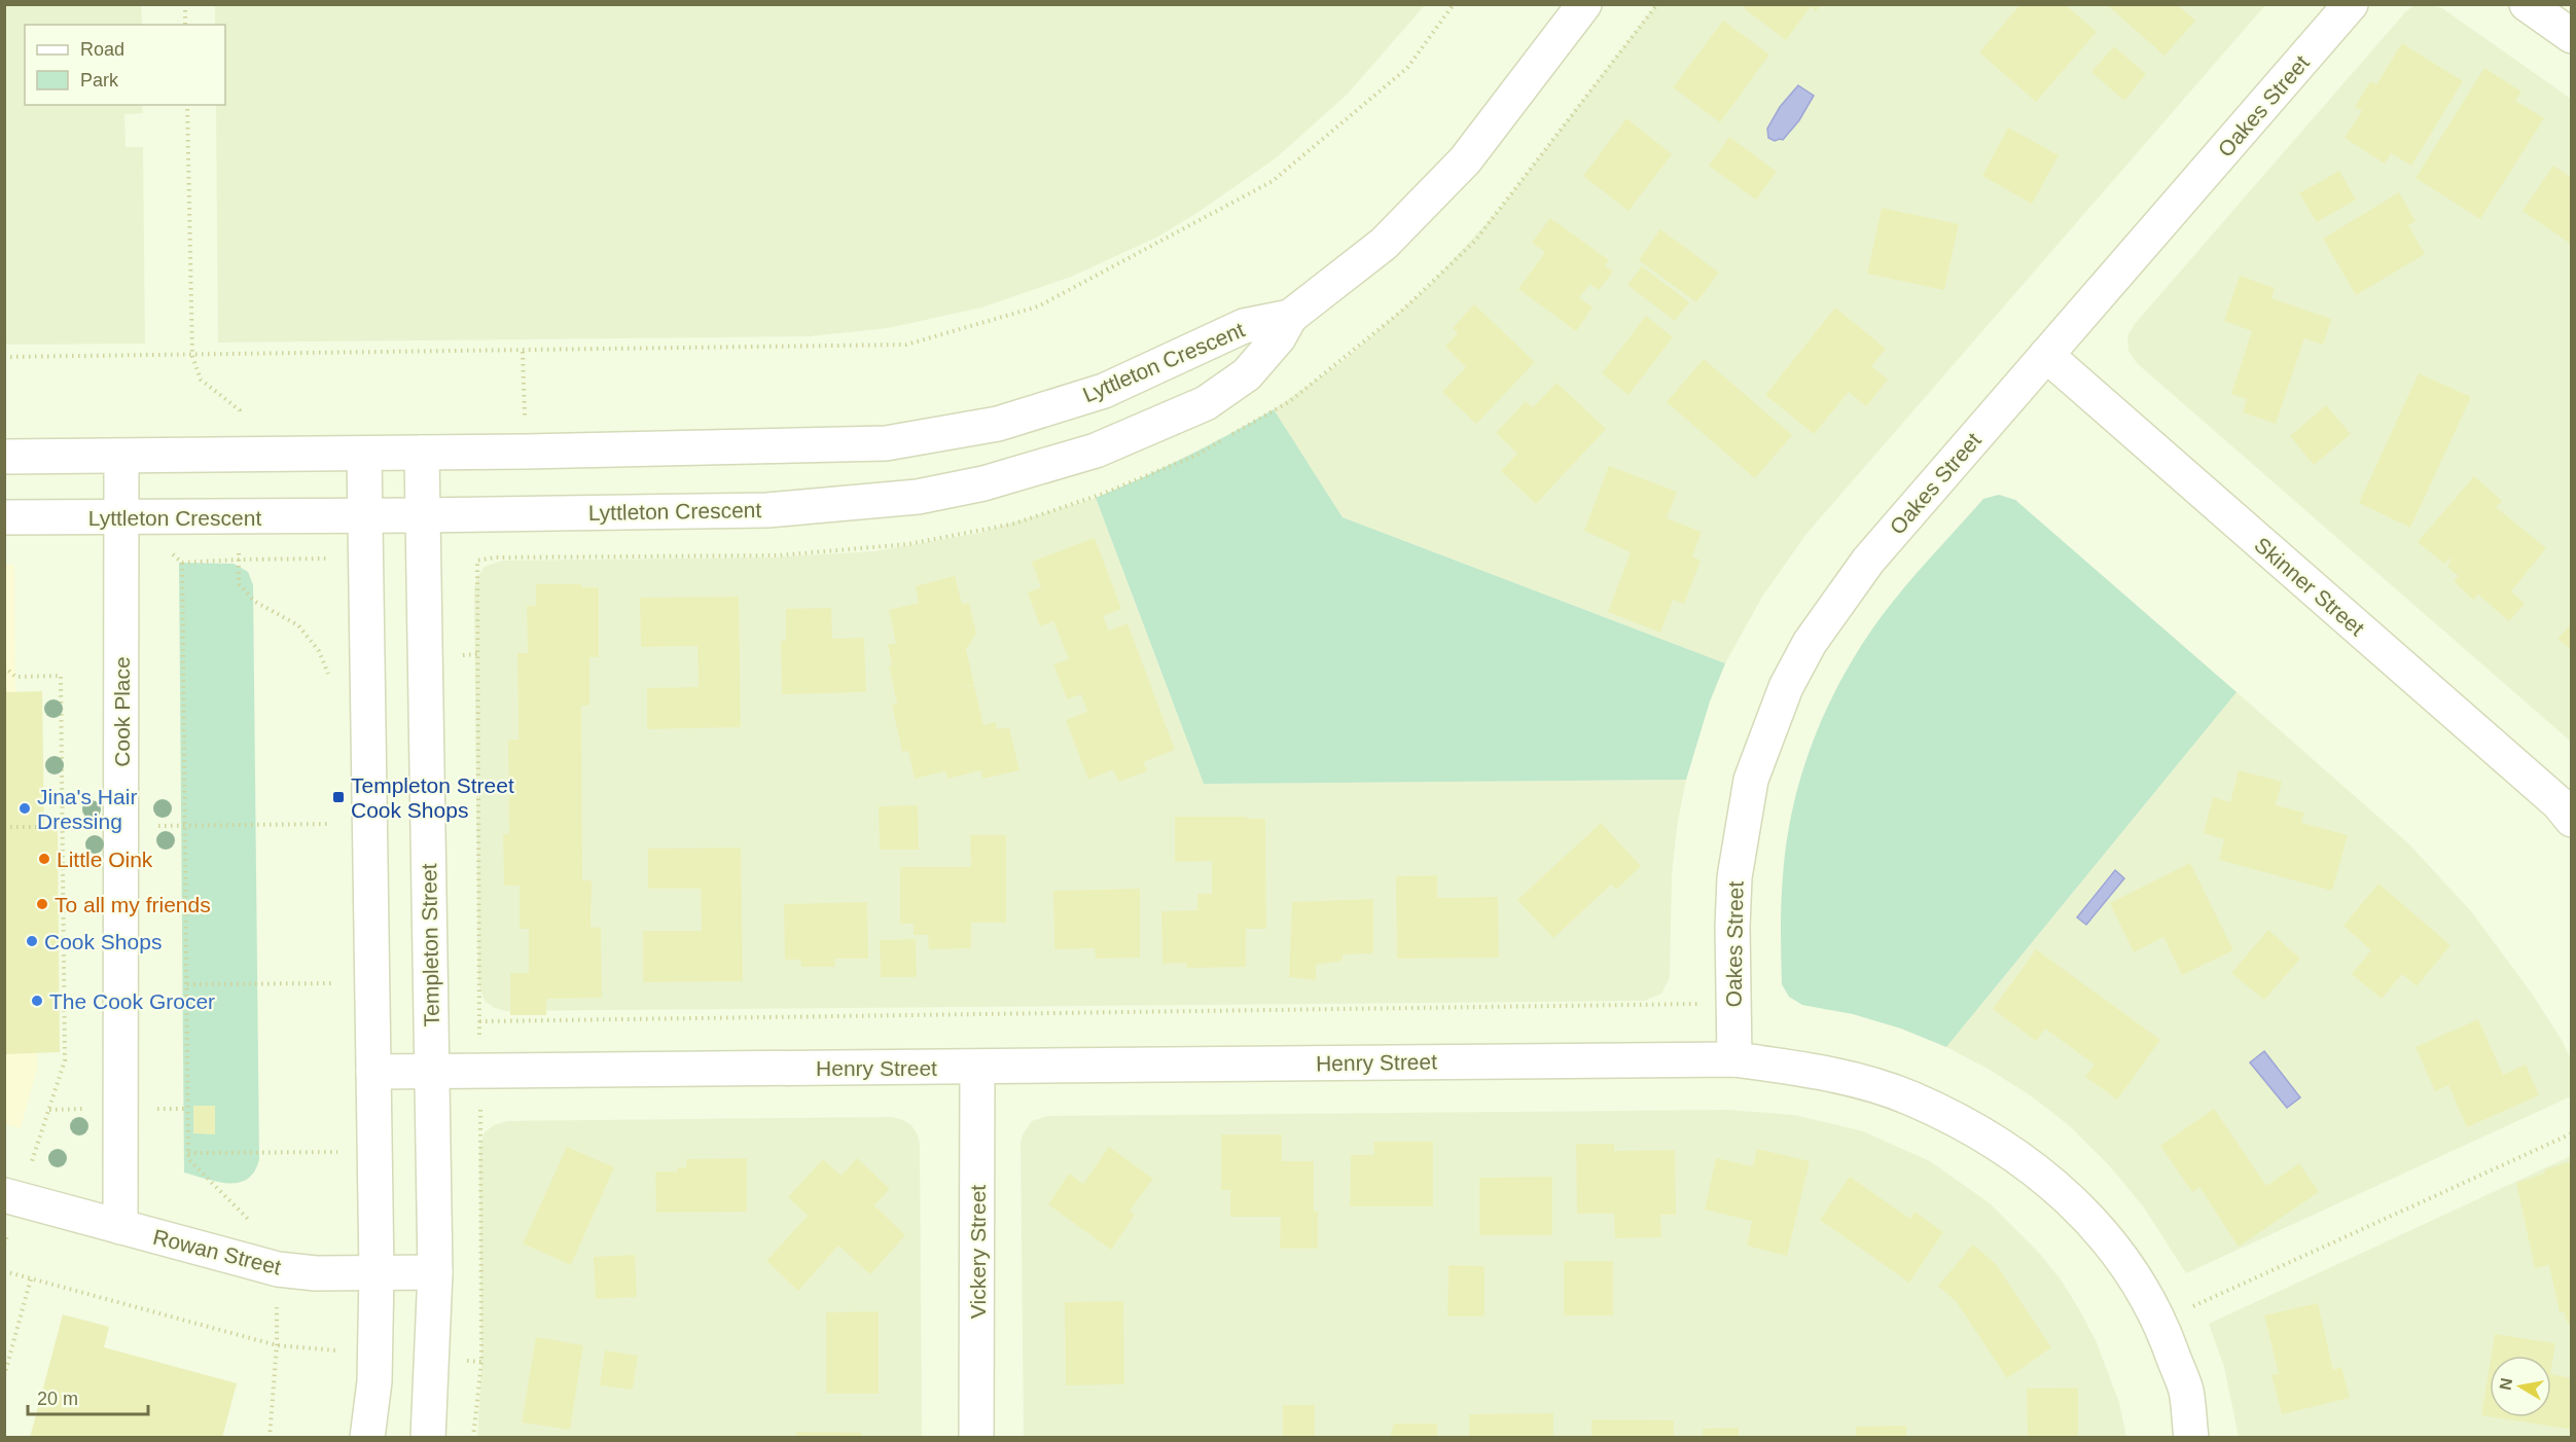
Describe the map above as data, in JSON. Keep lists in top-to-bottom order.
{
  "streets": {
    "street": [
      "Oakes Street",
      "Lyttleton Crescent",
      "Skinner Street",
      "Cook Place",
      "Templeton Street",
      "Henry Street",
      "Rowan Street",
      "Vickery Street"
    ]
  },
  "crossings": [
    ["Oakes Street", "Skinner Street"],
    ["Oakes Street", "Henry Street"],
    ["Lyttleton Crescent", "Cook Place"],
    ["Lyttleton Crescent", "Templeton Street"],
    ["Cook Place", "Rowan Street"],
    ["Templeton Street", "Henry Street"],
    ["Templeton Street", "Rowan Street"],
    ["Henry Street", "Vickery Street"]
  ],
  "places": {
    "transit": ["Templeton Street Cook Shops"],
    "other": [
      "Jina's Hair Dressing",
      "Little Oink",
      "To all my friends",
      "Cook Shops",
      "The Cook Grocer"
    ]
  },
  "legend": ["Road", "Park"],
  "scale_bar": "20 m",
  "north": "left"
}
